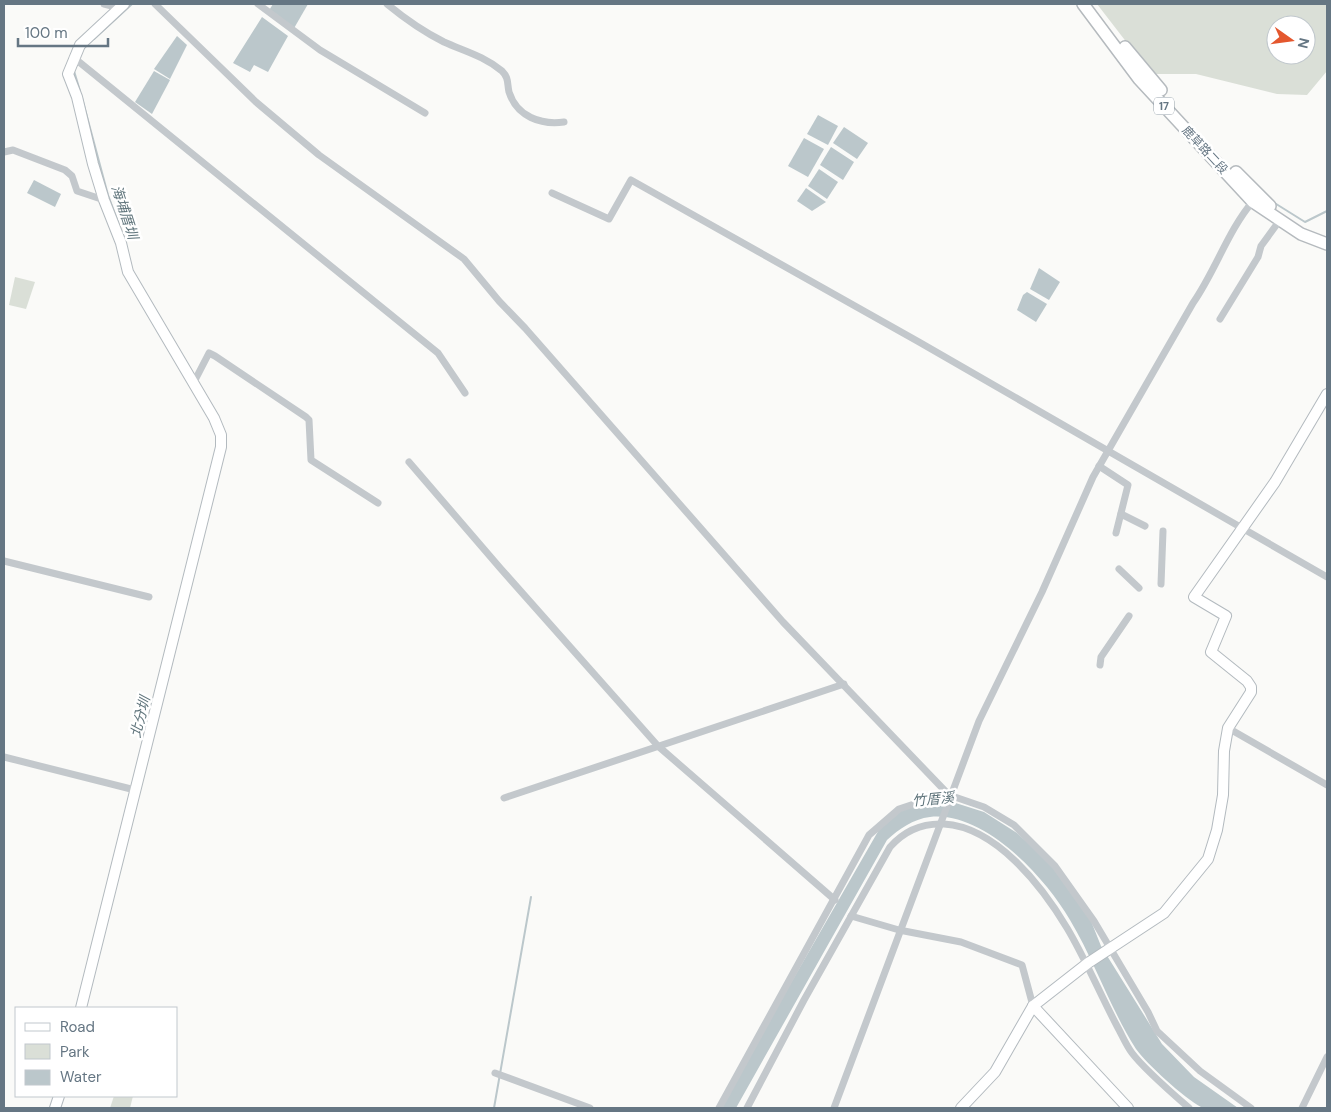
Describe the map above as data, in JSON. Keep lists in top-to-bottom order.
{
  "streets": {
    "main road": ["17", "鹿草路二段"]
  },
  "crossings": [
    ["17", "鹿草路二段"]
  ],
  "water": ["海埔厝圳", "北分圳", "竹厝溪"],
  "legend": ["Road", "Park", "Water"],
  "scale_bar": "100 m",
  "north": "right"
}
